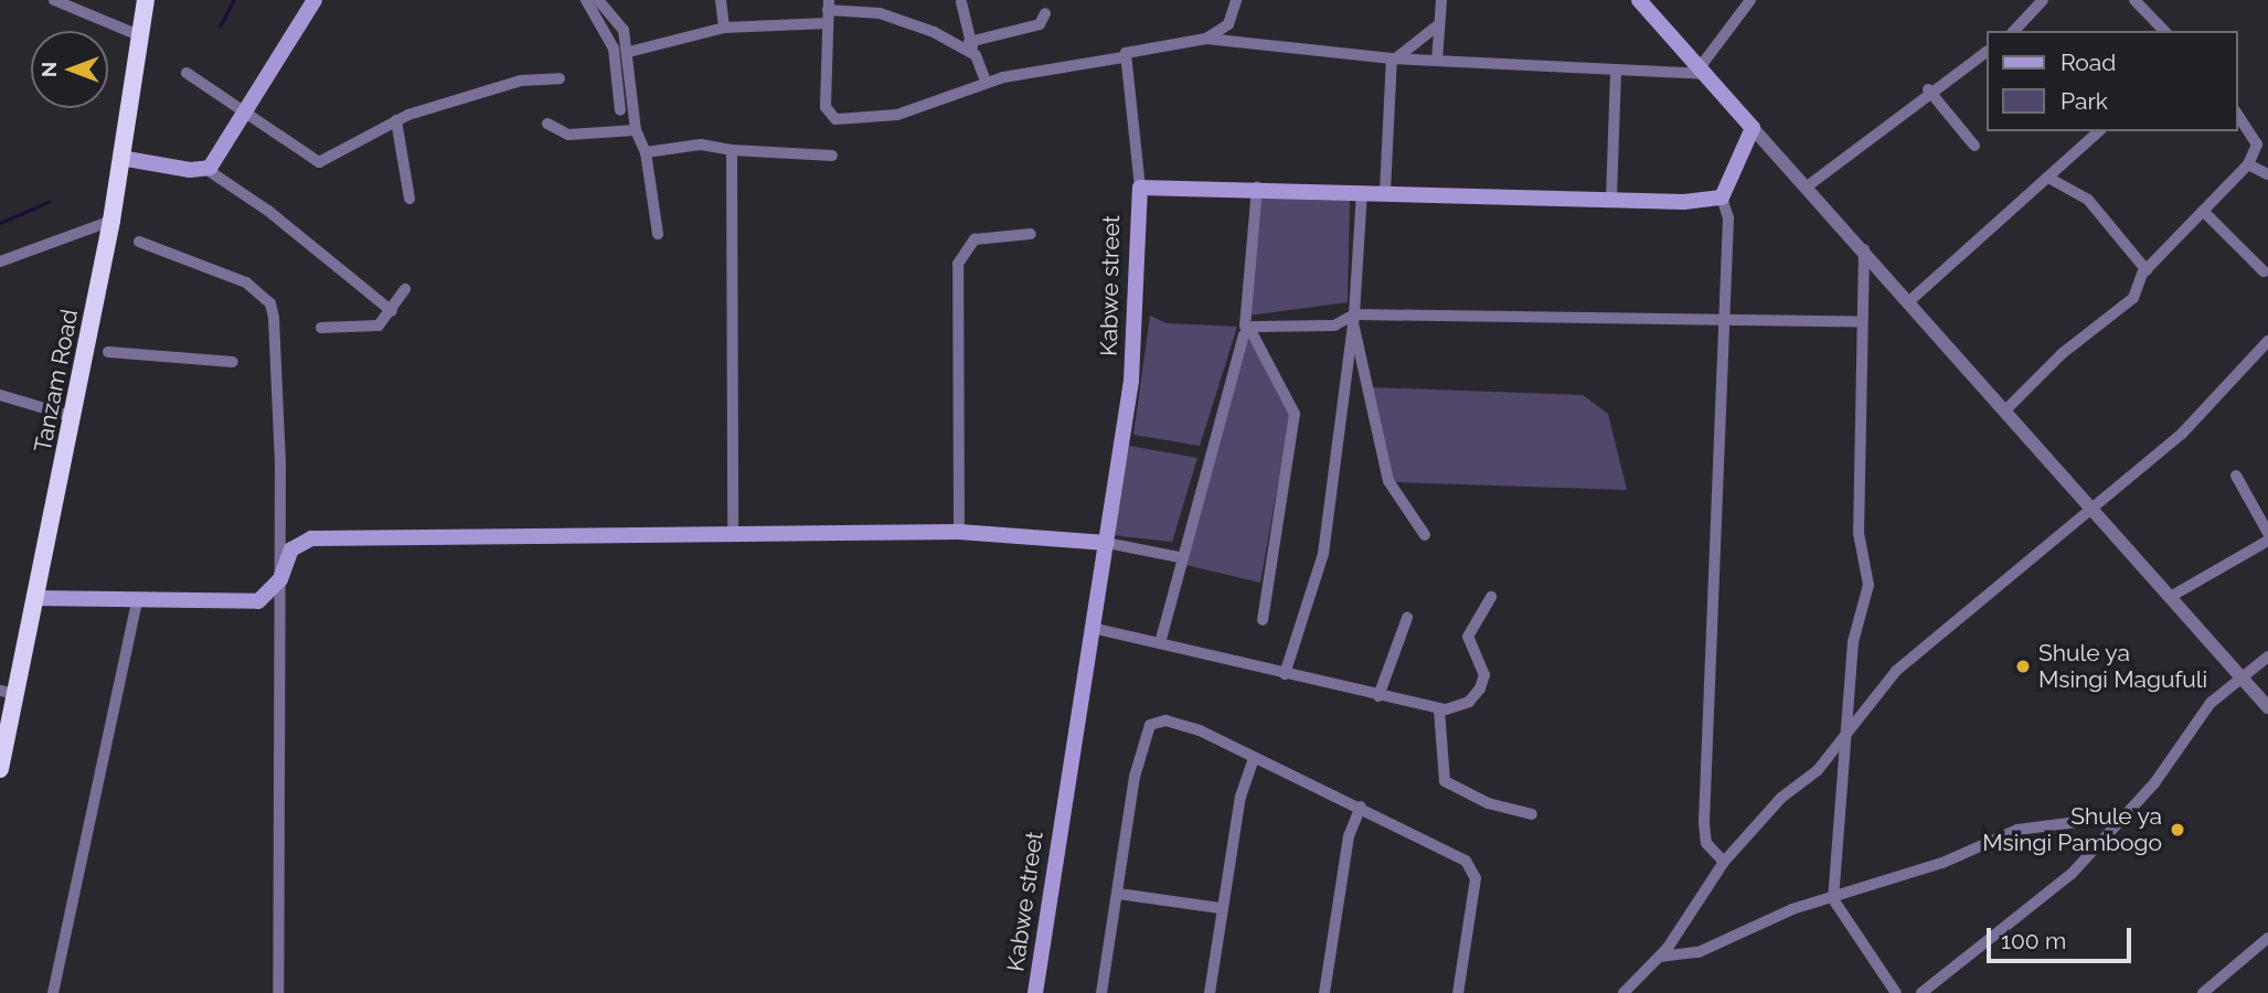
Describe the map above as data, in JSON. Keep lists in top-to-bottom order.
{
  "streets": {
    "highway": ["Tanzam Road"],
    "main road": ["Kabwe street"]
  },
  "places": ["Shule ya Msingi Magufuli", "Shule ya Msingi Pambogo"],
  "legend": ["Road", "Park"],
  "scale_bar": "100 m",
  "north": "left"
}
